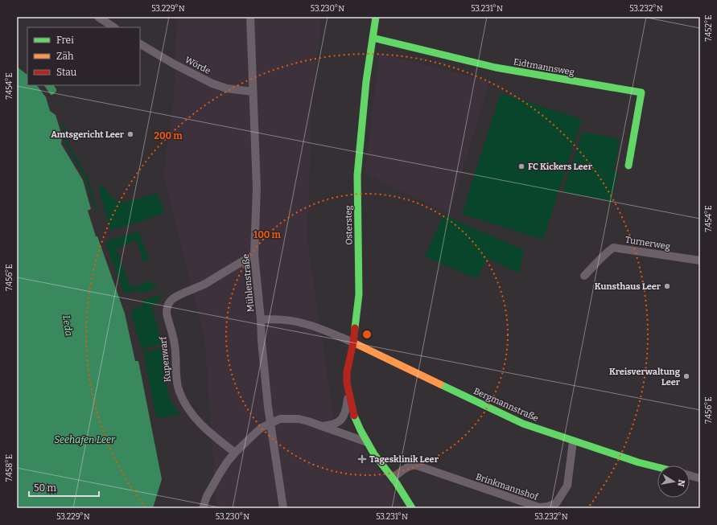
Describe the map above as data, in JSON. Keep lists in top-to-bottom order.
{
  "streets": {
    "street": [
      "Wörde",
      "Eidtmannsweg",
      "Ostersteg",
      "Turnerweg",
      "Mühlenstraße",
      "Kupenwarf",
      "Bergmannstraße",
      "Brinkmannshof"
    ]
  },
  "crossings": [
    ["Wörde", "Mühlenstraße"],
    ["Eidtmannsweg", "Ostersteg"],
    ["Ostersteg", "Bergmannstraße"],
    ["Ostersteg", "Brinkmannshof"],
    ["Mühlenstraße", "Kupenwarf"],
    ["Bergmannstraße", "Brinkmannshof"]
  ],
  "water": ["Leda", "Seehafen Leer"],
  "places": {
    "other": [
      "Amtsgericht Leer",
      "FC Kickers Leer",
      "Kunsthaus Leer",
      "Kreisverwaltung Leer"
    ],
    "health": ["Tagesklinik Leer"]
  },
  "legend": ["Frei", "Zäh", "Stau"],
  "scale_bar": "50 m",
  "north": "right",
  "coordinates": [
    "53.229°N",
    "53.230°N",
    "53.231°N",
    "53.232°N",
    "7.452°E",
    "7.454°E",
    "7.456°E",
    "7.458°E"
  ],
  "rings": ["200 m", "100 m"]
}
